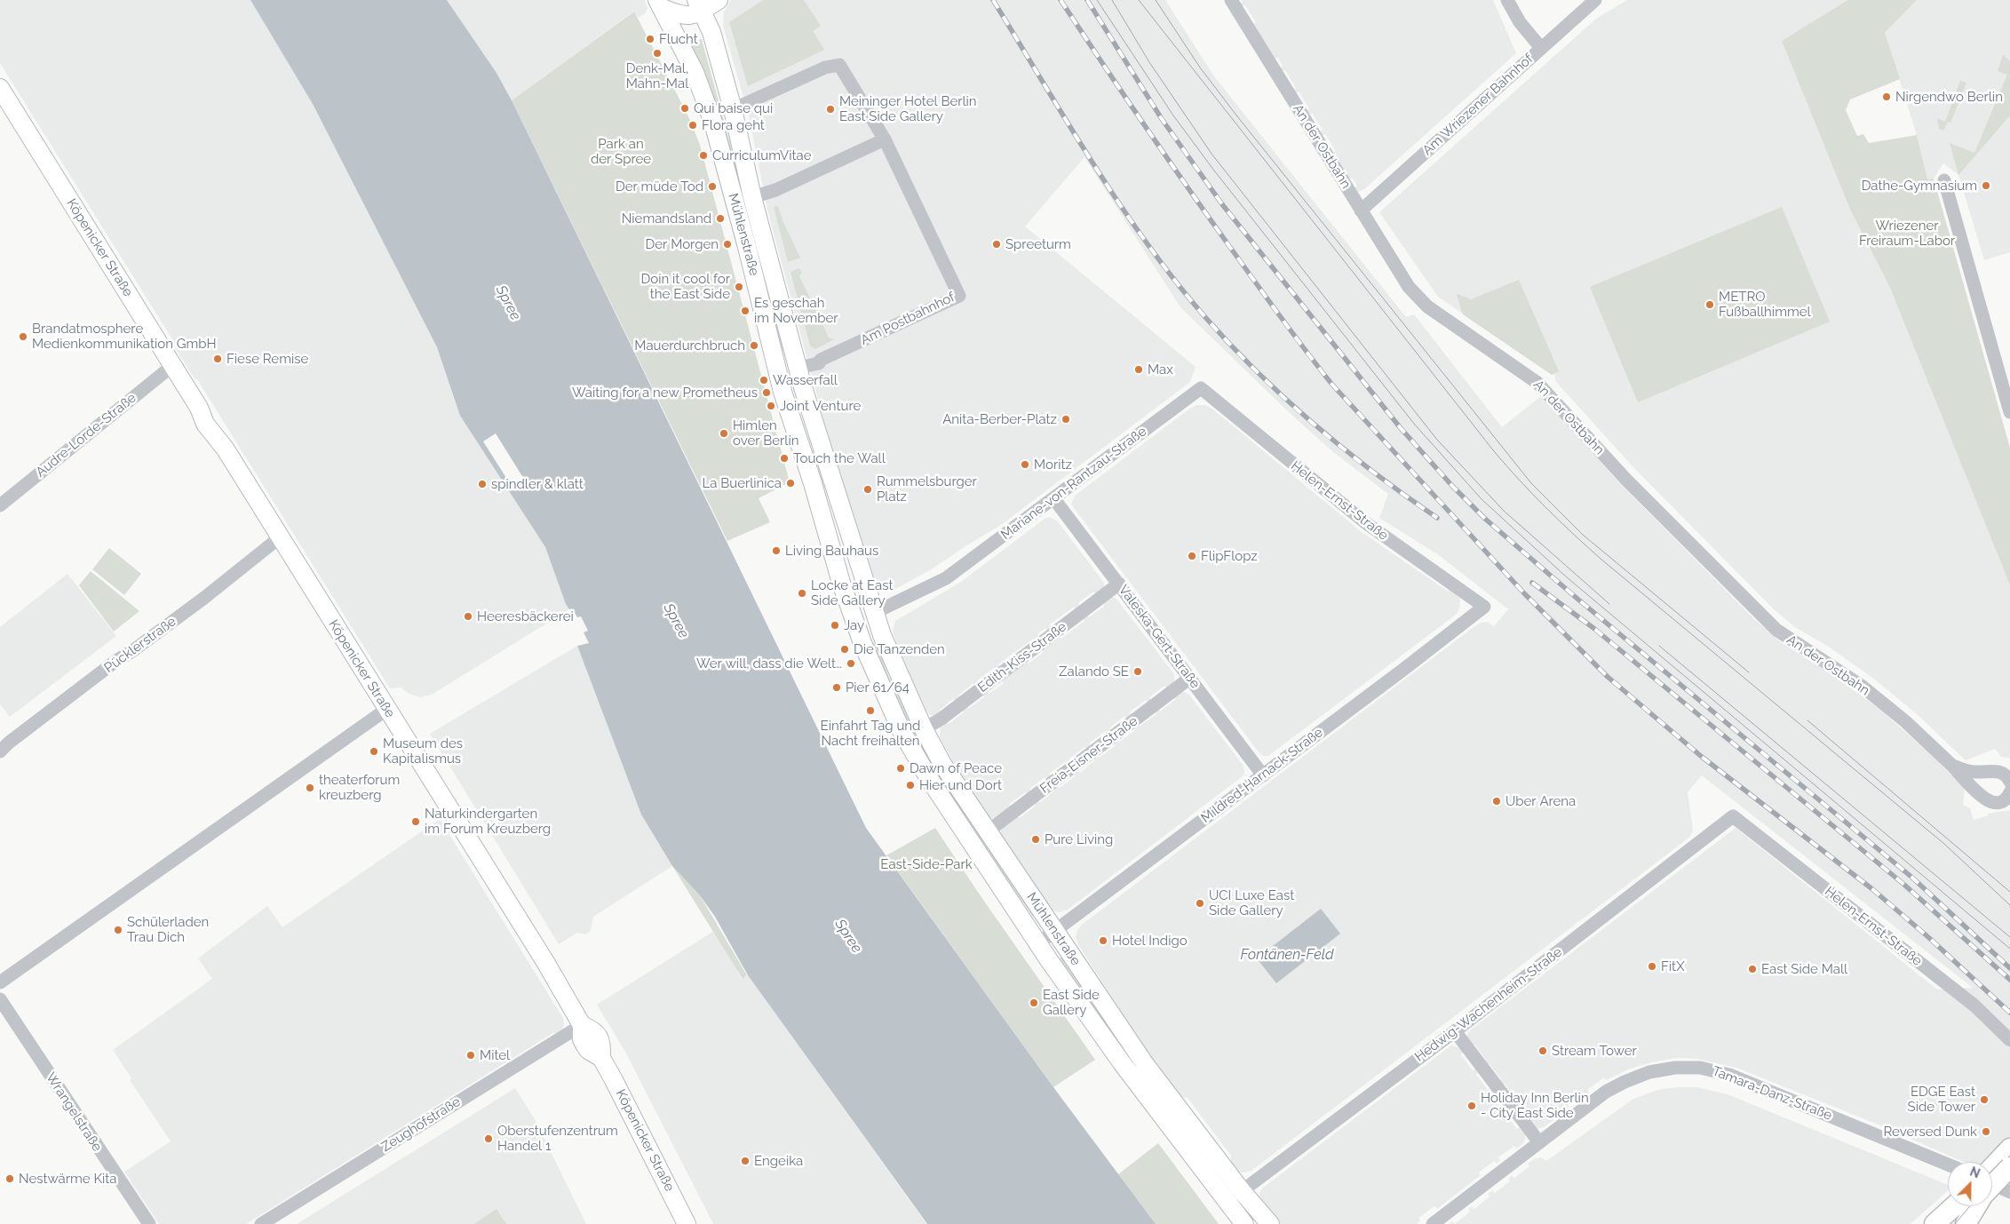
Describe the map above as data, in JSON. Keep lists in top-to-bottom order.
{
  "streets": {
    "main road": ["Mühlenstraße", "Köpenicker Straße"],
    "street": [
      "Am Wriezener Bahnhof",
      "An der Ostbahn",
      "Am Postbahnhof",
      "Audre-Lorde-Straße",
      "Mariane-von-Rantzau-Straße",
      "Helen-Ernst-Straße",
      "Valeska-Gert-Straße",
      "Pücklerstraße",
      "Edith-Kiss-Straße",
      "Freia-Eisner-Straße",
      "Mildred-Harnack-Straße",
      "Hedwig-Wachenheim-Straße",
      "Tamara-Danz-Straße",
      "Wrangelstraße",
      "Zeughofstraße"
    ]
  },
  "crossings": [
    ["Am Wriezener Bahnhof", "An der Ostbahn"],
    ["Mühlenstraße", "Am Postbahnhof"],
    ["Mühlenstraße", "Mariane-von-Rantzau-Straße"],
    ["Mühlenstraße", "Edith-Kiss-Straße"],
    ["Mühlenstraße", "Freia-Eisner-Straße"],
    ["Mühlenstraße", "Mildred-Harnack-Straße"],
    ["Mühlenstraße", "Hedwig-Wachenheim-Straße"],
    ["Köpenicker Straße", "Audre-Lorde-Straße"],
    ["Köpenicker Straße", "Pücklerstraße"],
    ["Köpenicker Straße", "Zeughofstraße"],
    ["Mariane-von-Rantzau-Straße", "Helen-Ernst-Straße"],
    ["Mariane-von-Rantzau-Straße", "Valeska-Gert-Straße"],
    ["Helen-Ernst-Straße", "Mildred-Harnack-Straße"],
    ["Helen-Ernst-Straße", "Hedwig-Wachenheim-Straße"],
    ["Valeska-Gert-Straße", "Edith-Kiss-Straße"],
    ["Valeska-Gert-Straße", "Freia-Eisner-Straße"],
    ["Valeska-Gert-Straße", "Mildred-Harnack-Straße"]
  ],
  "water": ["Spree", "Fontänen-Feld"],
  "parks": ["Park an der Spree", "Wriezener Freiraum-Labor", "East-Side-Park"],
  "places": [
    "Flucht",
    "Denk-Mal, Mahn-Mal",
    "Nirgendwo Berlin",
    "Qui baise qui",
    "Meininger Hotel Berlin East Side Gallery",
    "Flora geht",
    "CurriculumVitae",
    "Dathe-Gymnasium",
    "Der müde Tod",
    "Niemandsland",
    "Der Morgen",
    "Spreeturm",
    "Doin it cool for the East Side",
    "METRO Fußballhimmel",
    "Es geschah im November",
    "Brandatmosphere Medienkommunikation GmbH",
    "Mauerdurchbruch",
    "Fiese Remise",
    "Max",
    "Wasserfall",
    "Waiting for a new Prometheus",
    "Joint Venture",
    "Anita-Berber-Platz",
    "Himlen over Berlin",
    "Touch the Wall",
    "Moritz",
    "La Buerlinica",
    "spindler & klatt",
    "Rummelsburger Platz",
    "Living Bauhaus",
    "FlipFlopz",
    "Locke at East Side Gallery",
    "Heeresbäckerei",
    "Jay",
    "Die Tanzenden",
    "Wer will, dass die Welt…",
    "Zalando SE",
    "Pier 61/64",
    "Einfahrt Tag und Nacht freihalten",
    "Museum des Kapitalismus",
    "Dawn of Peace",
    "Hier und Dort",
    "theaterforum kreuzberg",
    "Uber Arena",
    "Naturkindergarten im Forum Kreuzberg",
    "Pure Living",
    "UCI Luxe East Side Gallery",
    "Schülerladen Trau Dich",
    "Hotel Indigo",
    "FitX",
    "East Side Mall",
    "East Side Gallery",
    "Stream Tower",
    "Mitel",
    "EDGE East Side Tower",
    "Holiday Inn Berlin - City East Side",
    "Reversed Dunk",
    "Oberstufenzentrum Handel 1",
    "Engeika",
    "Nestwärme Kita"
  ],
  "north": "top right"
}
